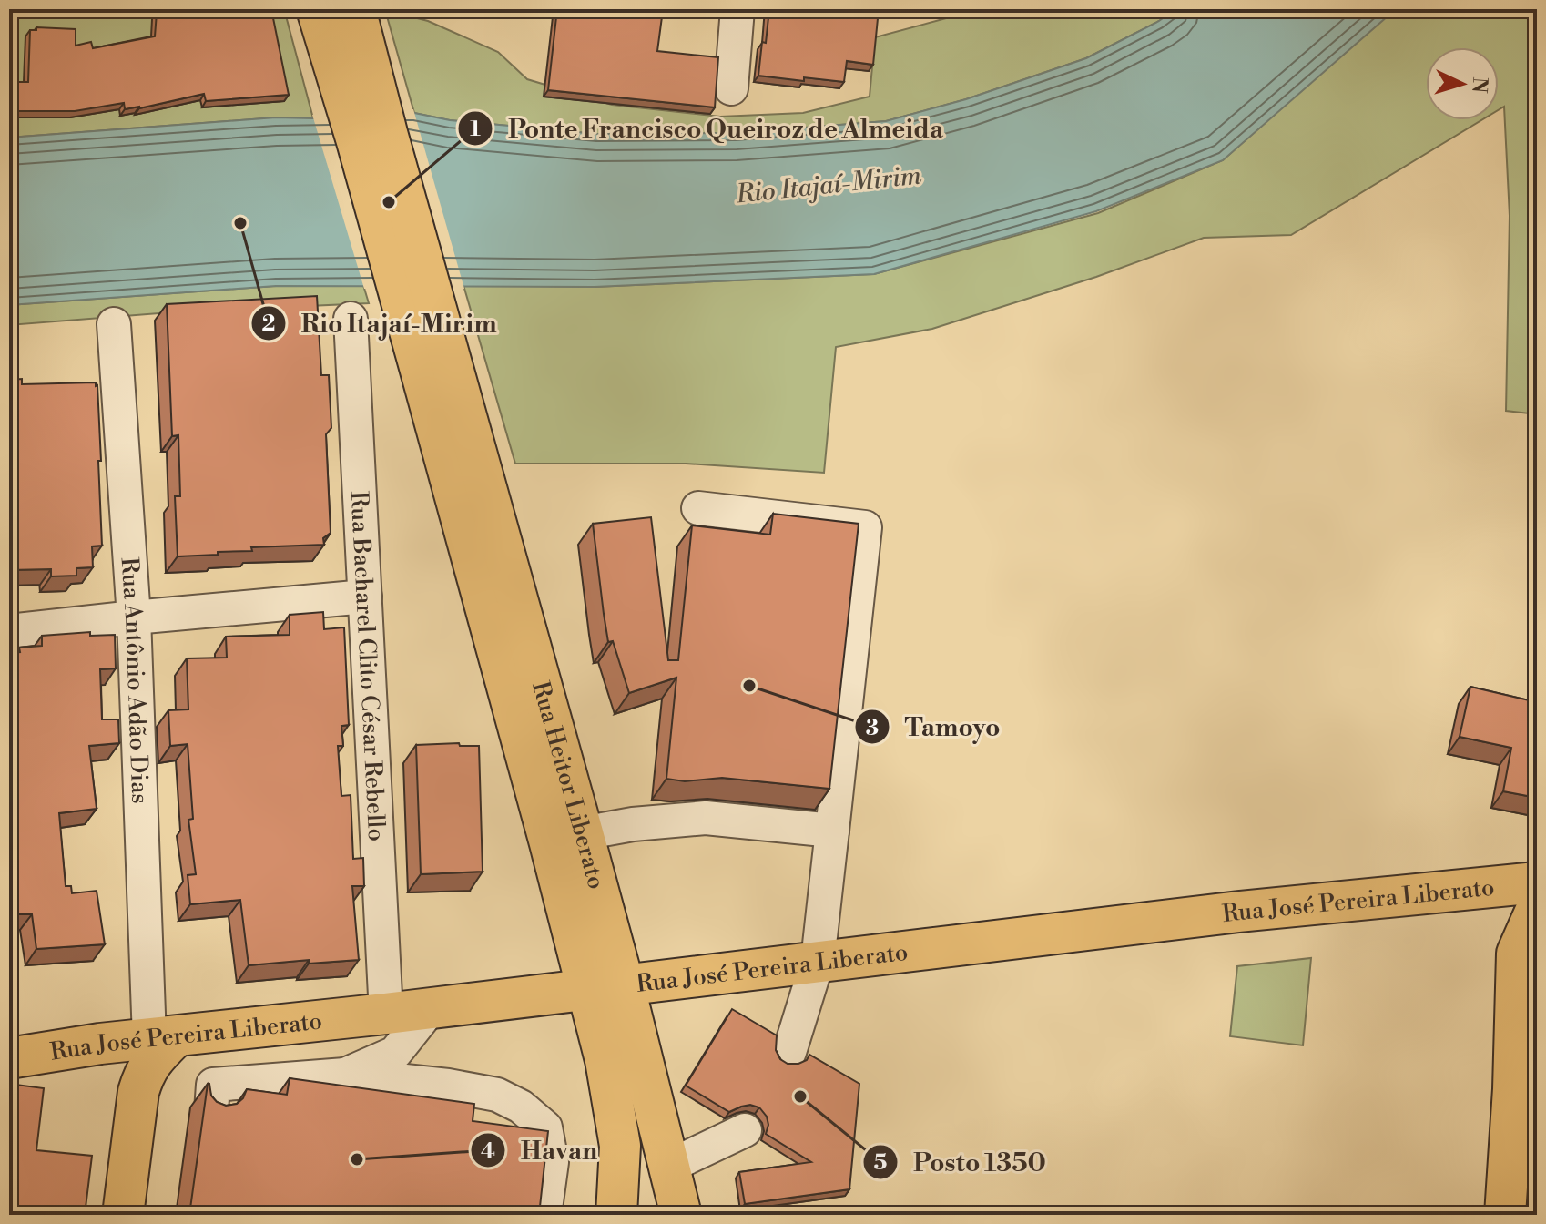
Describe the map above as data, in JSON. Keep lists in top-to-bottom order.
{
  "streets": {
    "main road": ["Rua Heitor Liberato", "Rua José Pereira Liberato"],
    "street": ["Rua Bacharel Clito César Rebello", "Rua Antônio Adão Dias"]
  },
  "crossings": [
    ["Rua Bacharel Clito César Rebello", "Rua José Pereira Liberato"],
    ["Rua Antônio Adão Dias", "Rua José Pereira Liberato"],
    ["Rua Heitor Liberato", "Rua José Pereira Liberato"]
  ],
  "water": ["Rio Itajaí-Mirim"],
  "places": [
    "Ponte Francisco Queiroz de Almeida",
    "Rio Itajaí-Mirim",
    "Tamoyo",
    "Posto 1350",
    "Havan"
  ],
  "north": "right"
}
